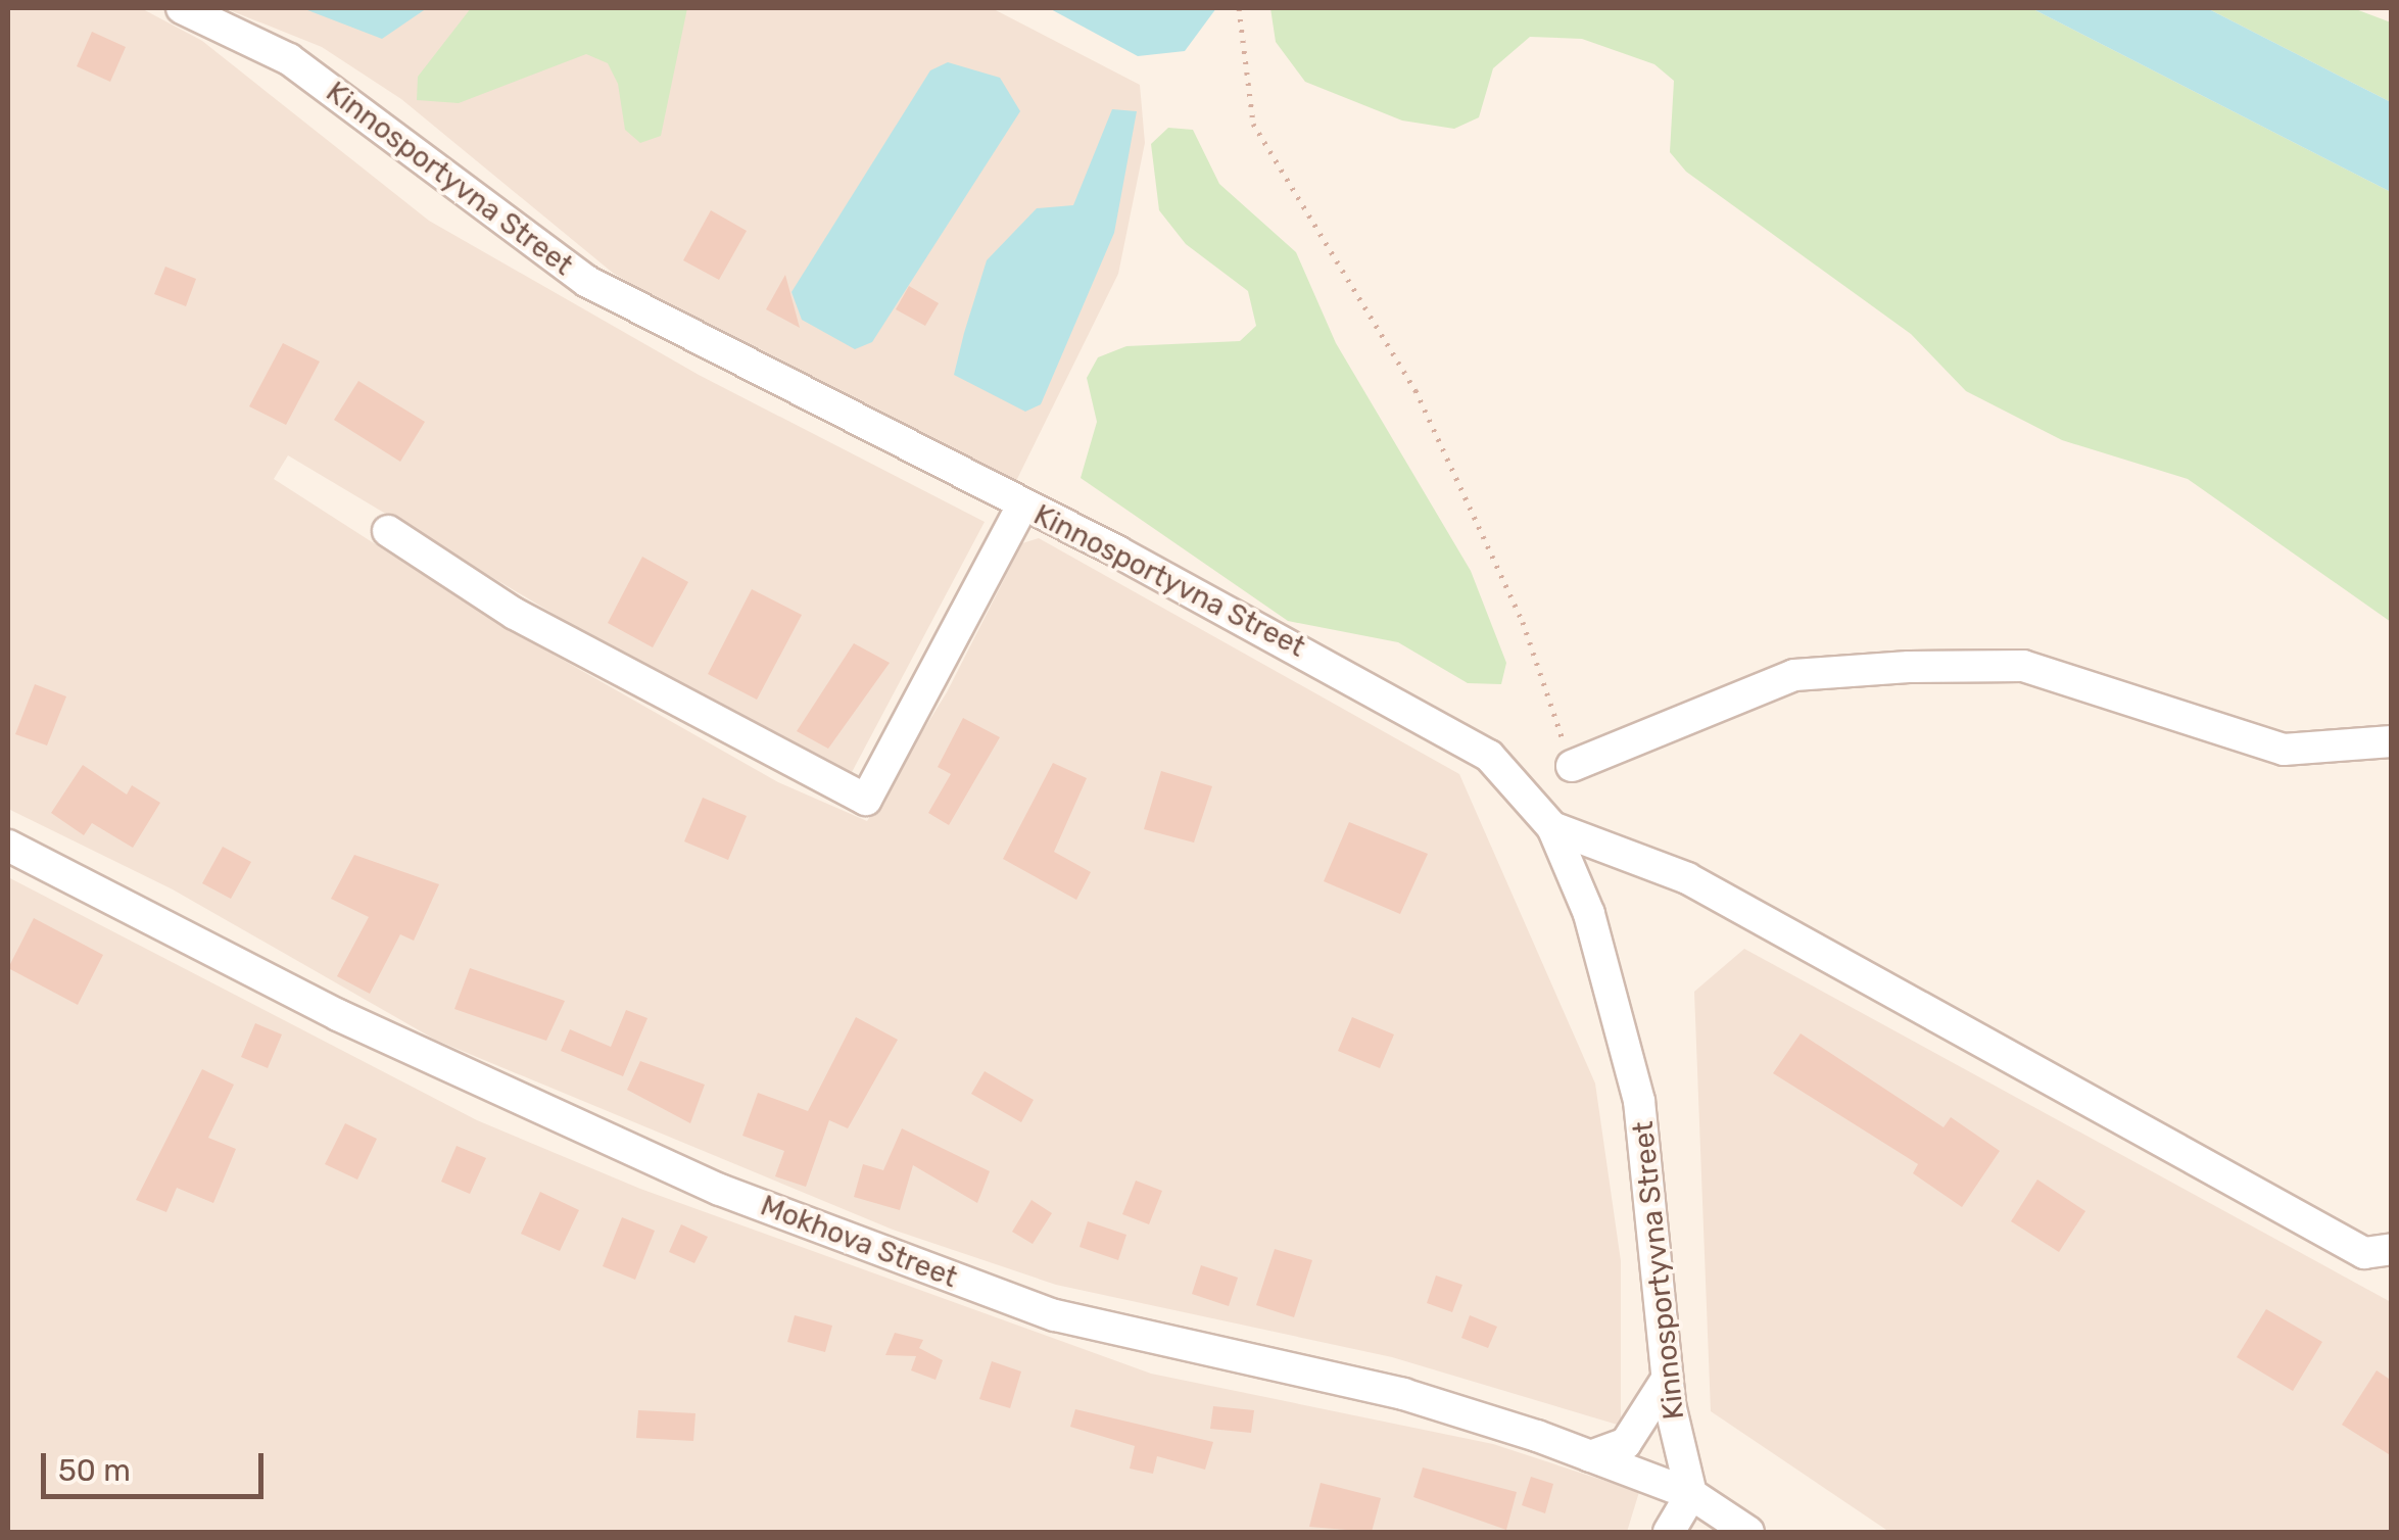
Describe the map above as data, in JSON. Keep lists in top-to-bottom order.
{
  "streets": {
    "street": ["Kinnosportyvna Street", "Mokhova Street"]
  },
  "crossings": [
    ["Kinnosportyvna Street", "Mokhova Street"]
  ],
  "scale_bar": "50 m"
}
